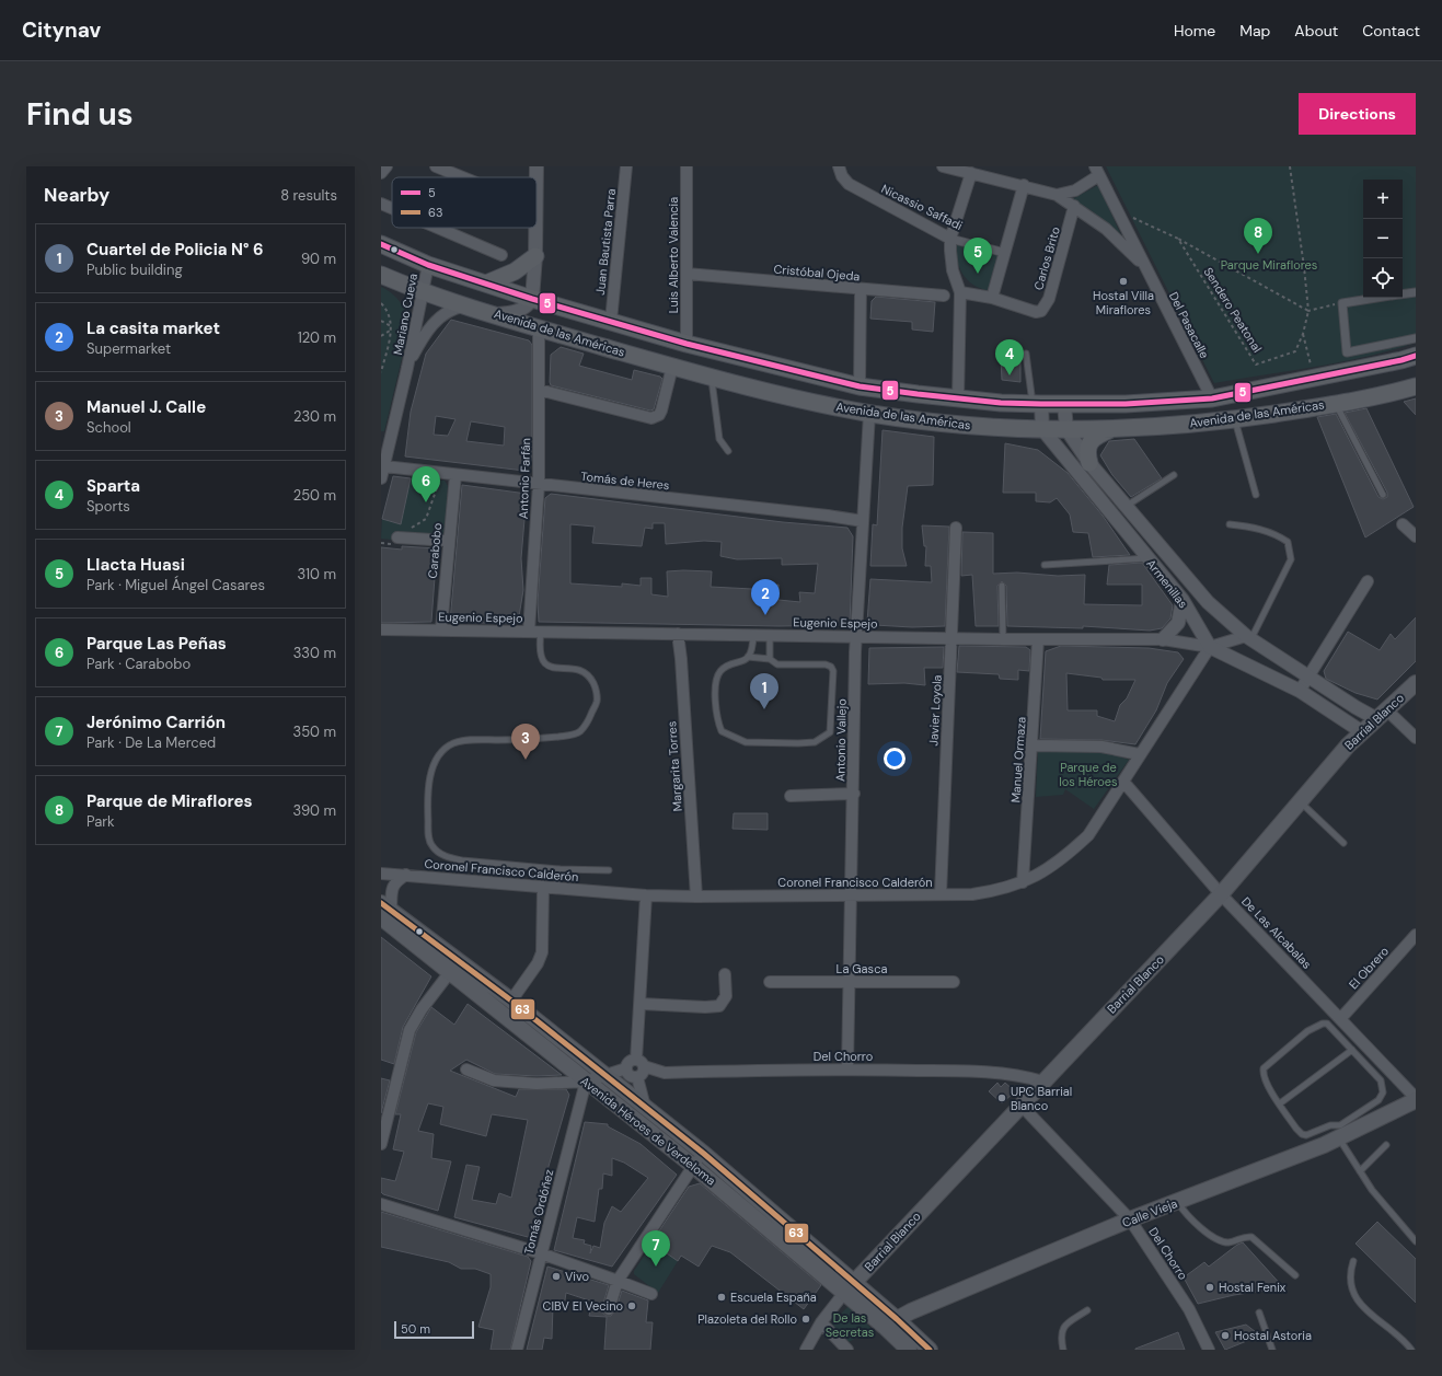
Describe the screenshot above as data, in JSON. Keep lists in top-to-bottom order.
{
  "streets": {
    "main road": [
      "Avenida de las Américas",
      "Barrial Blanco",
      "Avenida Héroes de Verdeloma",
      "Calle Vieja"
    ],
    "street": [
      "Nicassio Saffadi",
      "Juan Bautista Parra",
      "Luis Alberto Valencia",
      "Carlos Brito",
      "Cristóbal Ojeda",
      "Mariano Cueva",
      "Del Pasacalle",
      "Antonio Farfán",
      "Tomás de Heres",
      "Carabobo",
      "Armenillas",
      "Eugenio Espejo",
      "Javier Loyola",
      "Antonio Vallejo",
      "Manuel Ormaza",
      "Margarita Torres",
      "Coronel Francisco Calderón",
      "De Las Alcabalas",
      "El Obrero",
      "La Gasca",
      "Del Chorro",
      "Tomás Ordóñez"
    ],
    "path": ["Sendero Peatonal"]
  },
  "crossings": [
    ["Juan Bautista Parra", "Avenida de las Américas"],
    ["Luis Alberto Valencia", "Cristóbal Ojeda"],
    ["Luis Alberto Valencia", "Avenida de las Américas"],
    ["Carlos Brito", "Del Pasacalle"],
    ["Mariano Cueva", "Avenida de las Américas"],
    ["Mariano Cueva", "Tomás de Heres"],
    ["Del Pasacalle", "Avenida de las Américas"],
    ["Avenida de las Américas", "Antonio Farfán"],
    ["Avenida de las Américas", "Armenillas"],
    ["Avenida de las Américas", "Antonio Vallejo"],
    ["Antonio Farfán", "Tomás de Heres"],
    ["Antonio Farfán", "Eugenio Espejo"],
    ["Tomás de Heres", "Carabobo"],
    ["Tomás de Heres", "Antonio Vallejo"],
    ["Carabobo", "Eugenio Espejo"],
    ["Armenillas", "Eugenio Espejo"],
    ["Armenillas", "Barrial Blanco"],
    ["Armenillas", "Coronel Francisco Calderón"],
    ["Eugenio Espejo", "Javier Loyola"],
    ["Eugenio Espejo", "Antonio Vallejo"],
    ["Eugenio Espejo", "Manuel Ormaza"],
    ["Eugenio Espejo", "Margarita Torres"],
    ["Eugenio Espejo", "Coronel Francisco Calderón"],
    ["Javier Loyola", "Coronel Francisco Calderón"],
    ["Barrial Blanco", "De Las Alcabalas"],
    ["Barrial Blanco", "Del Chorro"],
    ["Barrial Blanco", "Avenida Héroes de Verdeloma"],
    ["Antonio Vallejo", "Coronel Francisco Calderón"],
    ["Antonio Vallejo", "La Gasca"],
    ["Antonio Vallejo", "Del Chorro"],
    ["Manuel Ormaza", "Coronel Francisco Calderón"],
    ["Margarita Torres", "Coronel Francisco Calderón"],
    ["Coronel Francisco Calderón", "De Las Alcabalas"],
    ["De Las Alcabalas", "El Obrero"],
    ["De Las Alcabalas", "Calle Vieja"],
    ["Del Chorro", "Calle Vieja"],
    ["Avenida Héroes de Verdeloma", "Tomás Ordóñez"],
    ["Avenida Héroes de Verdeloma", "Calle Vieja"]
  ],
  "parks": ["Parque Miraflores", "Parque de los Héroes", "De las Secretas"],
  "places": [
    "Hostal Villa Miraflores",
    "UPC Barrial Blanco",
    "Vivo",
    "Hostal Fenix",
    "Escuela España",
    "CIBV El Vecino",
    "Plazoleta del Rollo",
    "Hostal Astoria"
  ],
  "lines": ["transit line 5", "transit line 63"],
  "legend": ["5", "63"],
  "scale_bar": "50 m",
  "page": {
    "header": "Citynav",
    "nav": [
      "Home",
      "Map",
      "About",
      "Contact"
    ],
    "buttons": "Directions",
    "title": "Find us",
    "heading": ["Nearby", "8 results"],
    "map_buttons": ["+", "−"],
    "pins": [
      "8",
      "5",
      "4",
      "6",
      "2",
      "1",
      "3",
      "7"
    ],
    "list": [
      {
        "mark": "1",
        "name": "Cuartel de Policia N° 6",
        "note": "Public building",
        "value": "90 m"
      },
      {
        "mark": "2",
        "name": "La casita market",
        "note": "Supermarket",
        "value": "120 m"
      },
      {
        "mark": "3",
        "name": "Manuel J. Calle",
        "note": "School",
        "value": "230 m"
      },
      {
        "mark": "4",
        "name": "Sparta",
        "note": "Sports",
        "value": "250 m"
      },
      {
        "mark": "5",
        "name": "Llacta Huasi",
        "note": "Park · Miguel Ángel Casares",
        "value": "310 m"
      },
      {
        "mark": "6",
        "name": "Parque Las Peñas",
        "note": "Park · Carabobo",
        "value": "330 m"
      },
      {
        "mark": "7",
        "name": "Jerónimo Carrión",
        "note": "Park · De La Merced",
        "value": "350 m"
      },
      {
        "mark": "8",
        "name": "Parque de Miraflores",
        "note": "Park",
        "value": "390 m"
      }
    ],
    "scale": "50 m"
  }
}
